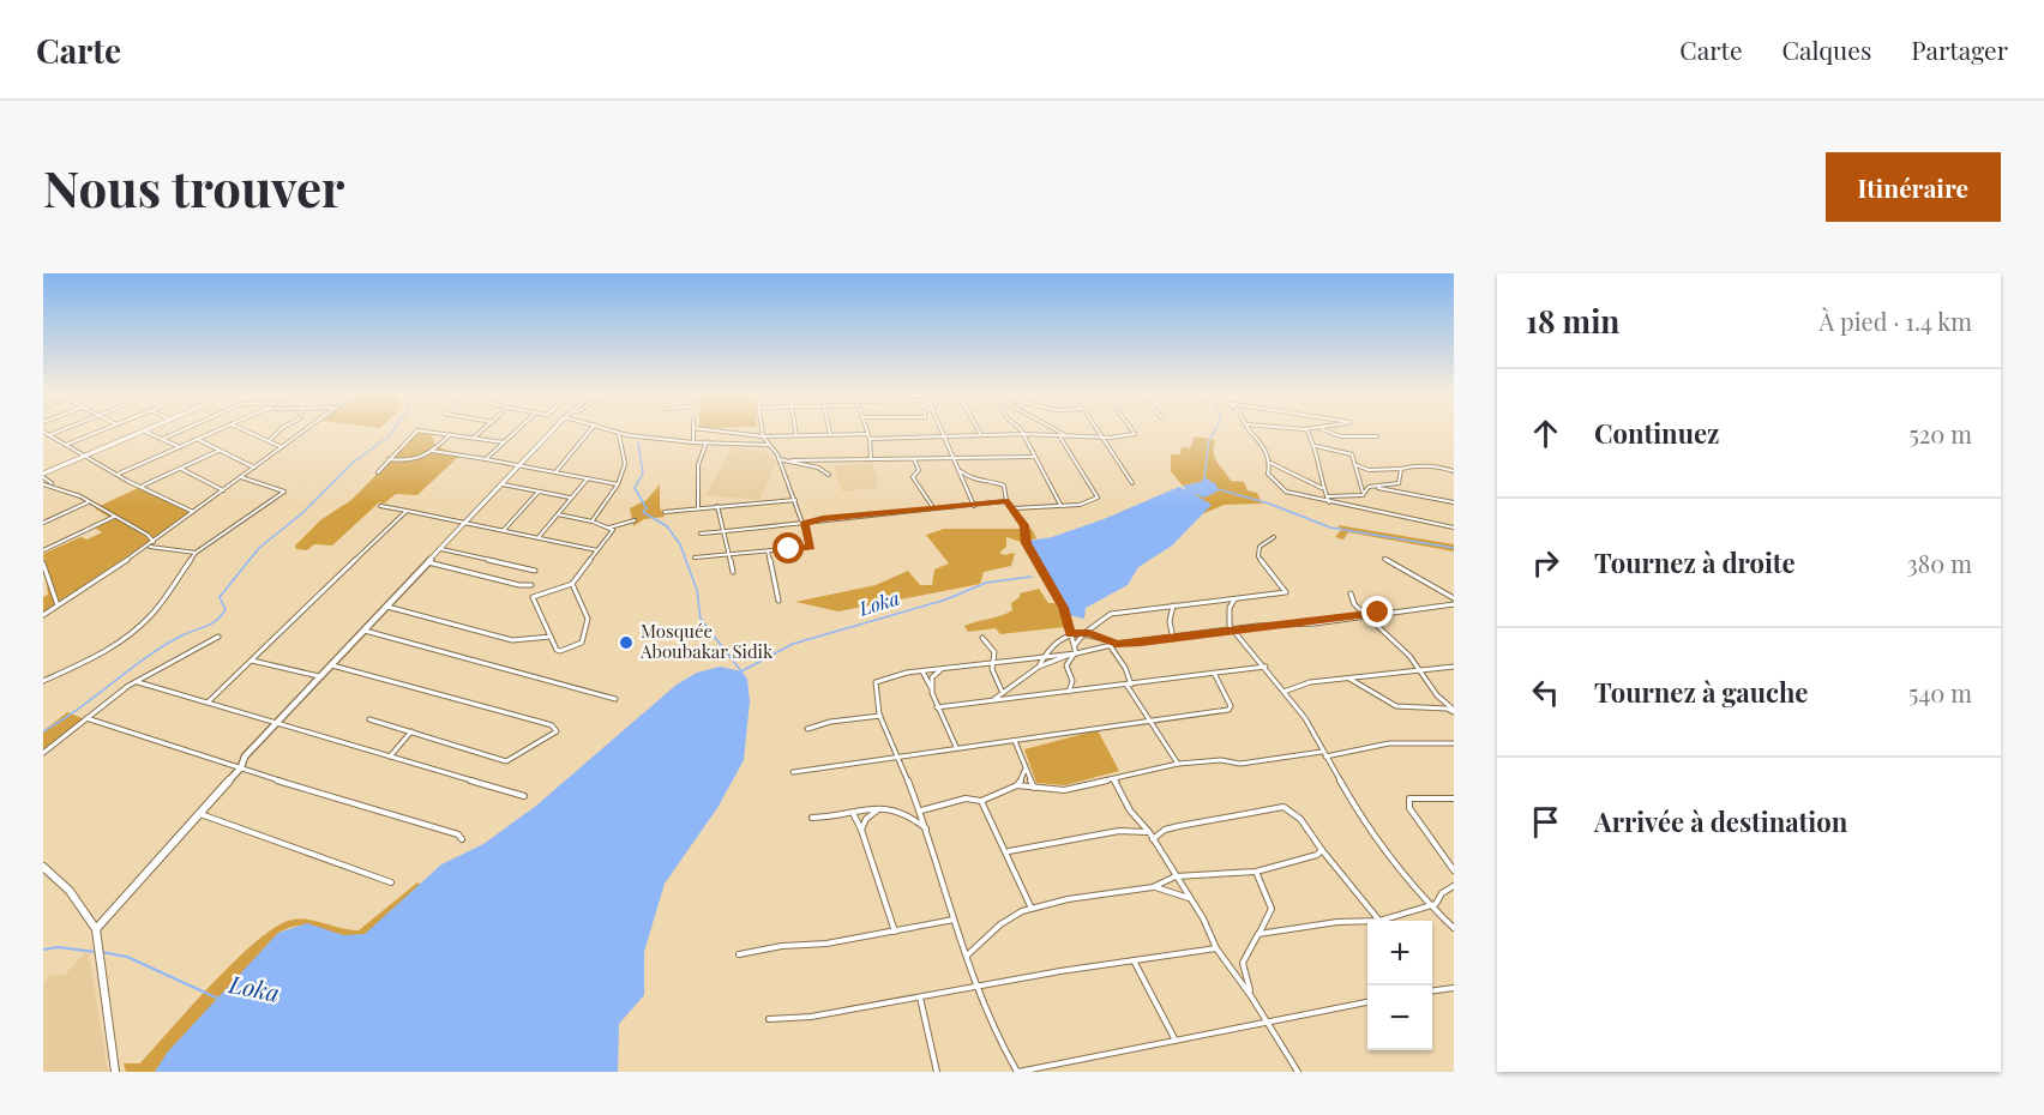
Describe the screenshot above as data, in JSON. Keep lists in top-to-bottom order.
{
  "water": ["Loka"],
  "places": ["Mosquée Aboubakar Sidik"],
  "page": {
    "header": "Carte",
    "nav": ["Carte", "Calques", "Partager"],
    "buttons": "Itinéraire",
    "title": "Nous trouver",
    "heading": ["18 min", "À pied · 1.4 km"],
    "list": [
      ["Continuez", "520 m"],
      ["Tournez à droite", "380 m"],
      ["Tournez à gauche", "540 m"],
      "Arrivée à destination"
    ],
    "map_buttons": ["+", "−"]
  }
}
